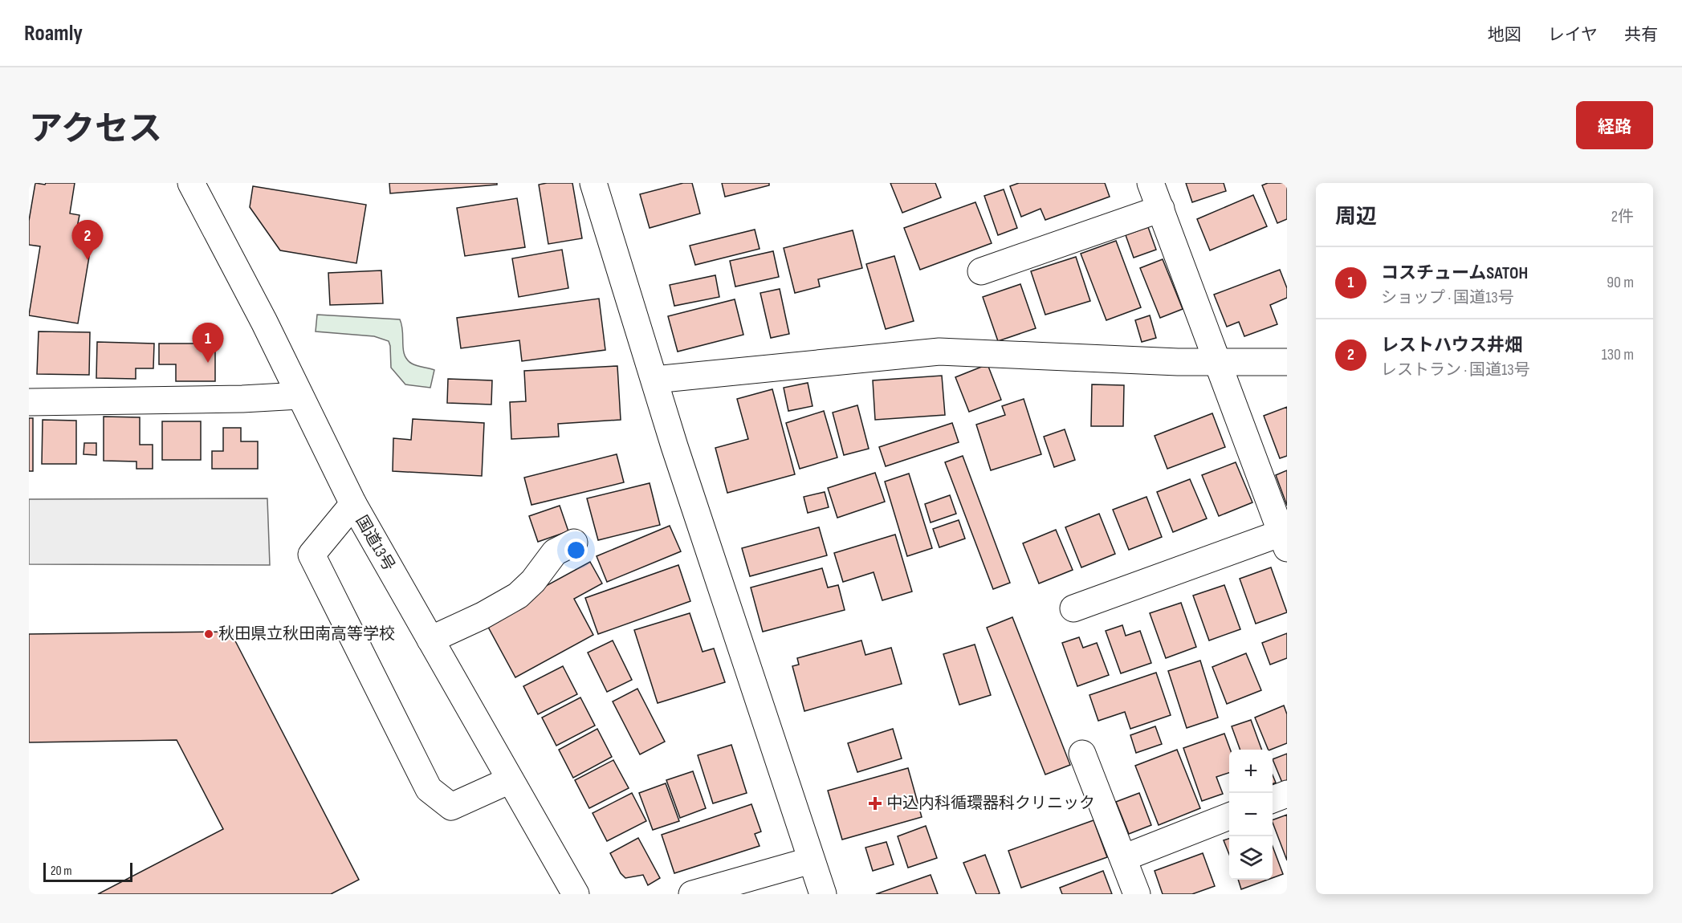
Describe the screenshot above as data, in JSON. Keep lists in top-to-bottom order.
{
  "streets": {
    "main road": ["国道13号"]
  },
  "places": {
    "other": ["秋田県立秋田南高等学校"],
    "health": ["中込内科循環器科クリニック"]
  },
  "scale_bar": "20 m",
  "page": {
    "header": "Roamly",
    "nav": ["地図", "レイヤ", "共有"],
    "title": "アクセス",
    "buttons": "経路",
    "heading": ["周辺", "2件"],
    "pins": ["2", "1"],
    "list": [
      {
        "mark": "1",
        "name": "コスチュームSATOH",
        "note": "ショップ · 国道13号",
        "value": "90 m"
      },
      {
        "mark": "2",
        "name": "レストハウス井畑",
        "note": "レストラン · 国道13号",
        "value": "130 m"
      }
    ],
    "map_buttons": ["+", "−"],
    "scale": "20 m"
  }
}
